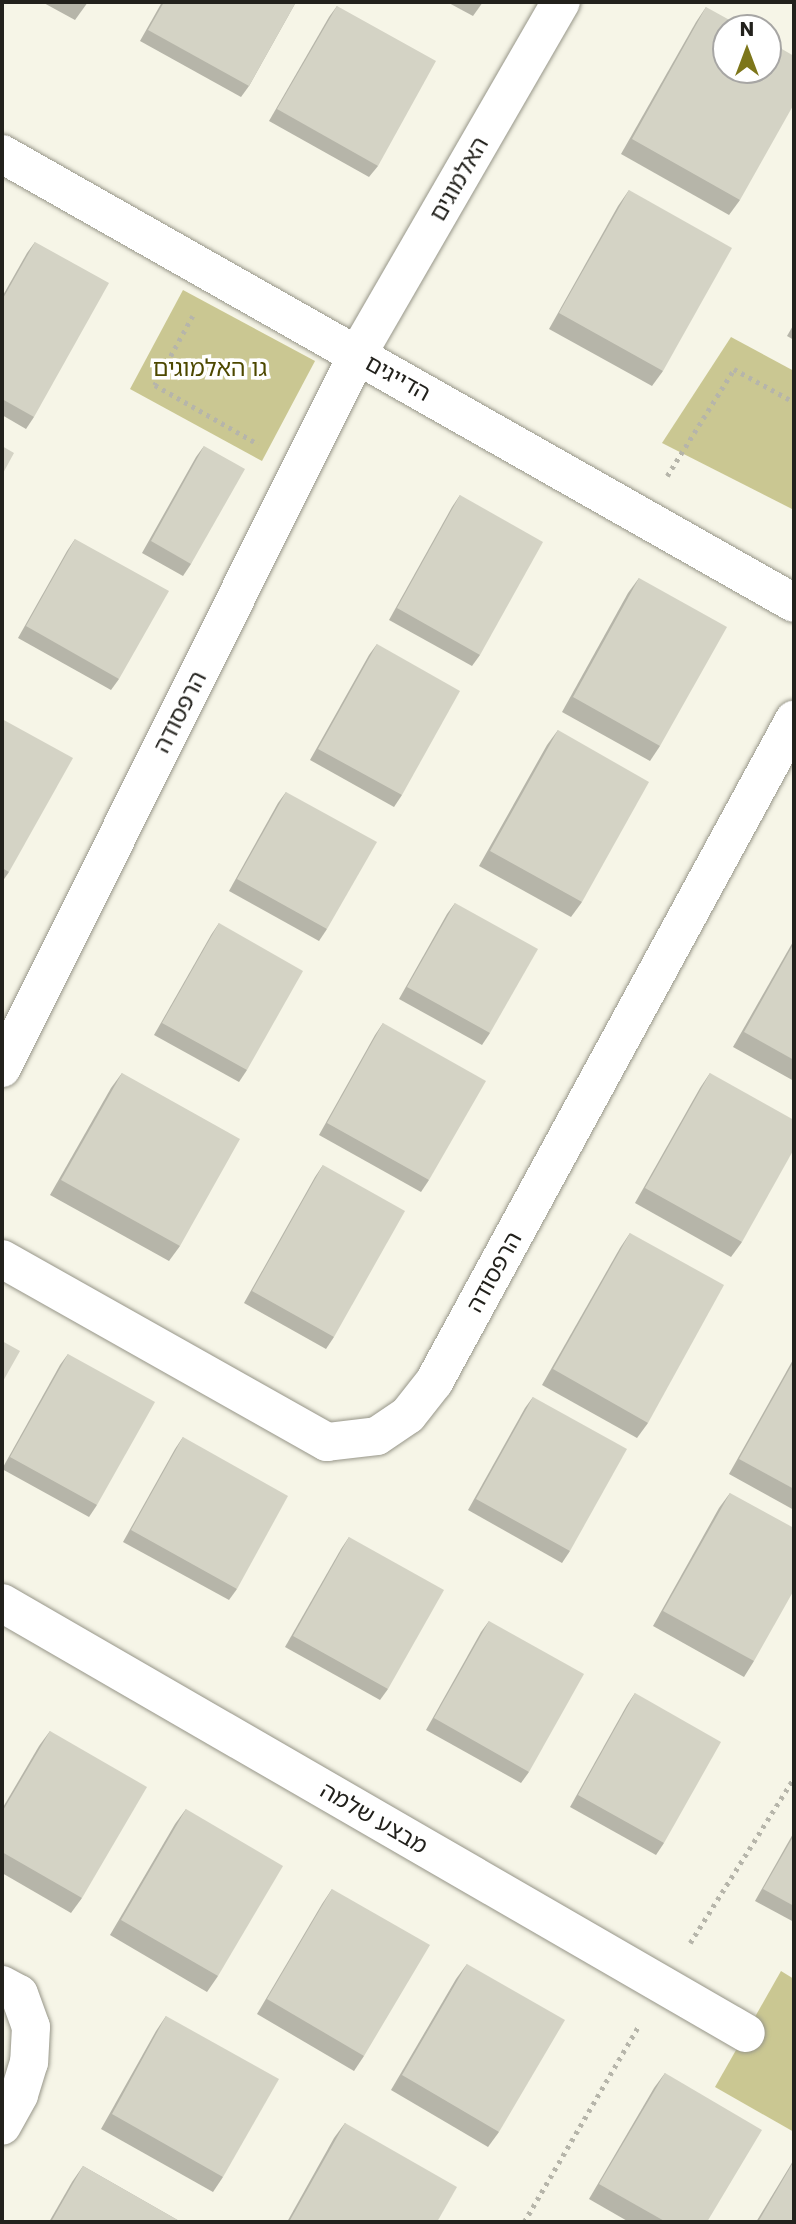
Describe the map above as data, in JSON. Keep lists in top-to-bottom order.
{
  "streets": {
    "street": [
      "האלמוגים",
      "הדייגים",
      "הרפסודה",
      "מבצע שלמה"
    ]
  },
  "crossings": [
    ["האלמוגים", "הדייגים"],
    ["האלמוגים", "הרפסודה"],
    ["הדייגים", "הרפסודה"]
  ],
  "parks": ["גו האלמוגים"],
  "north": "top"
}
